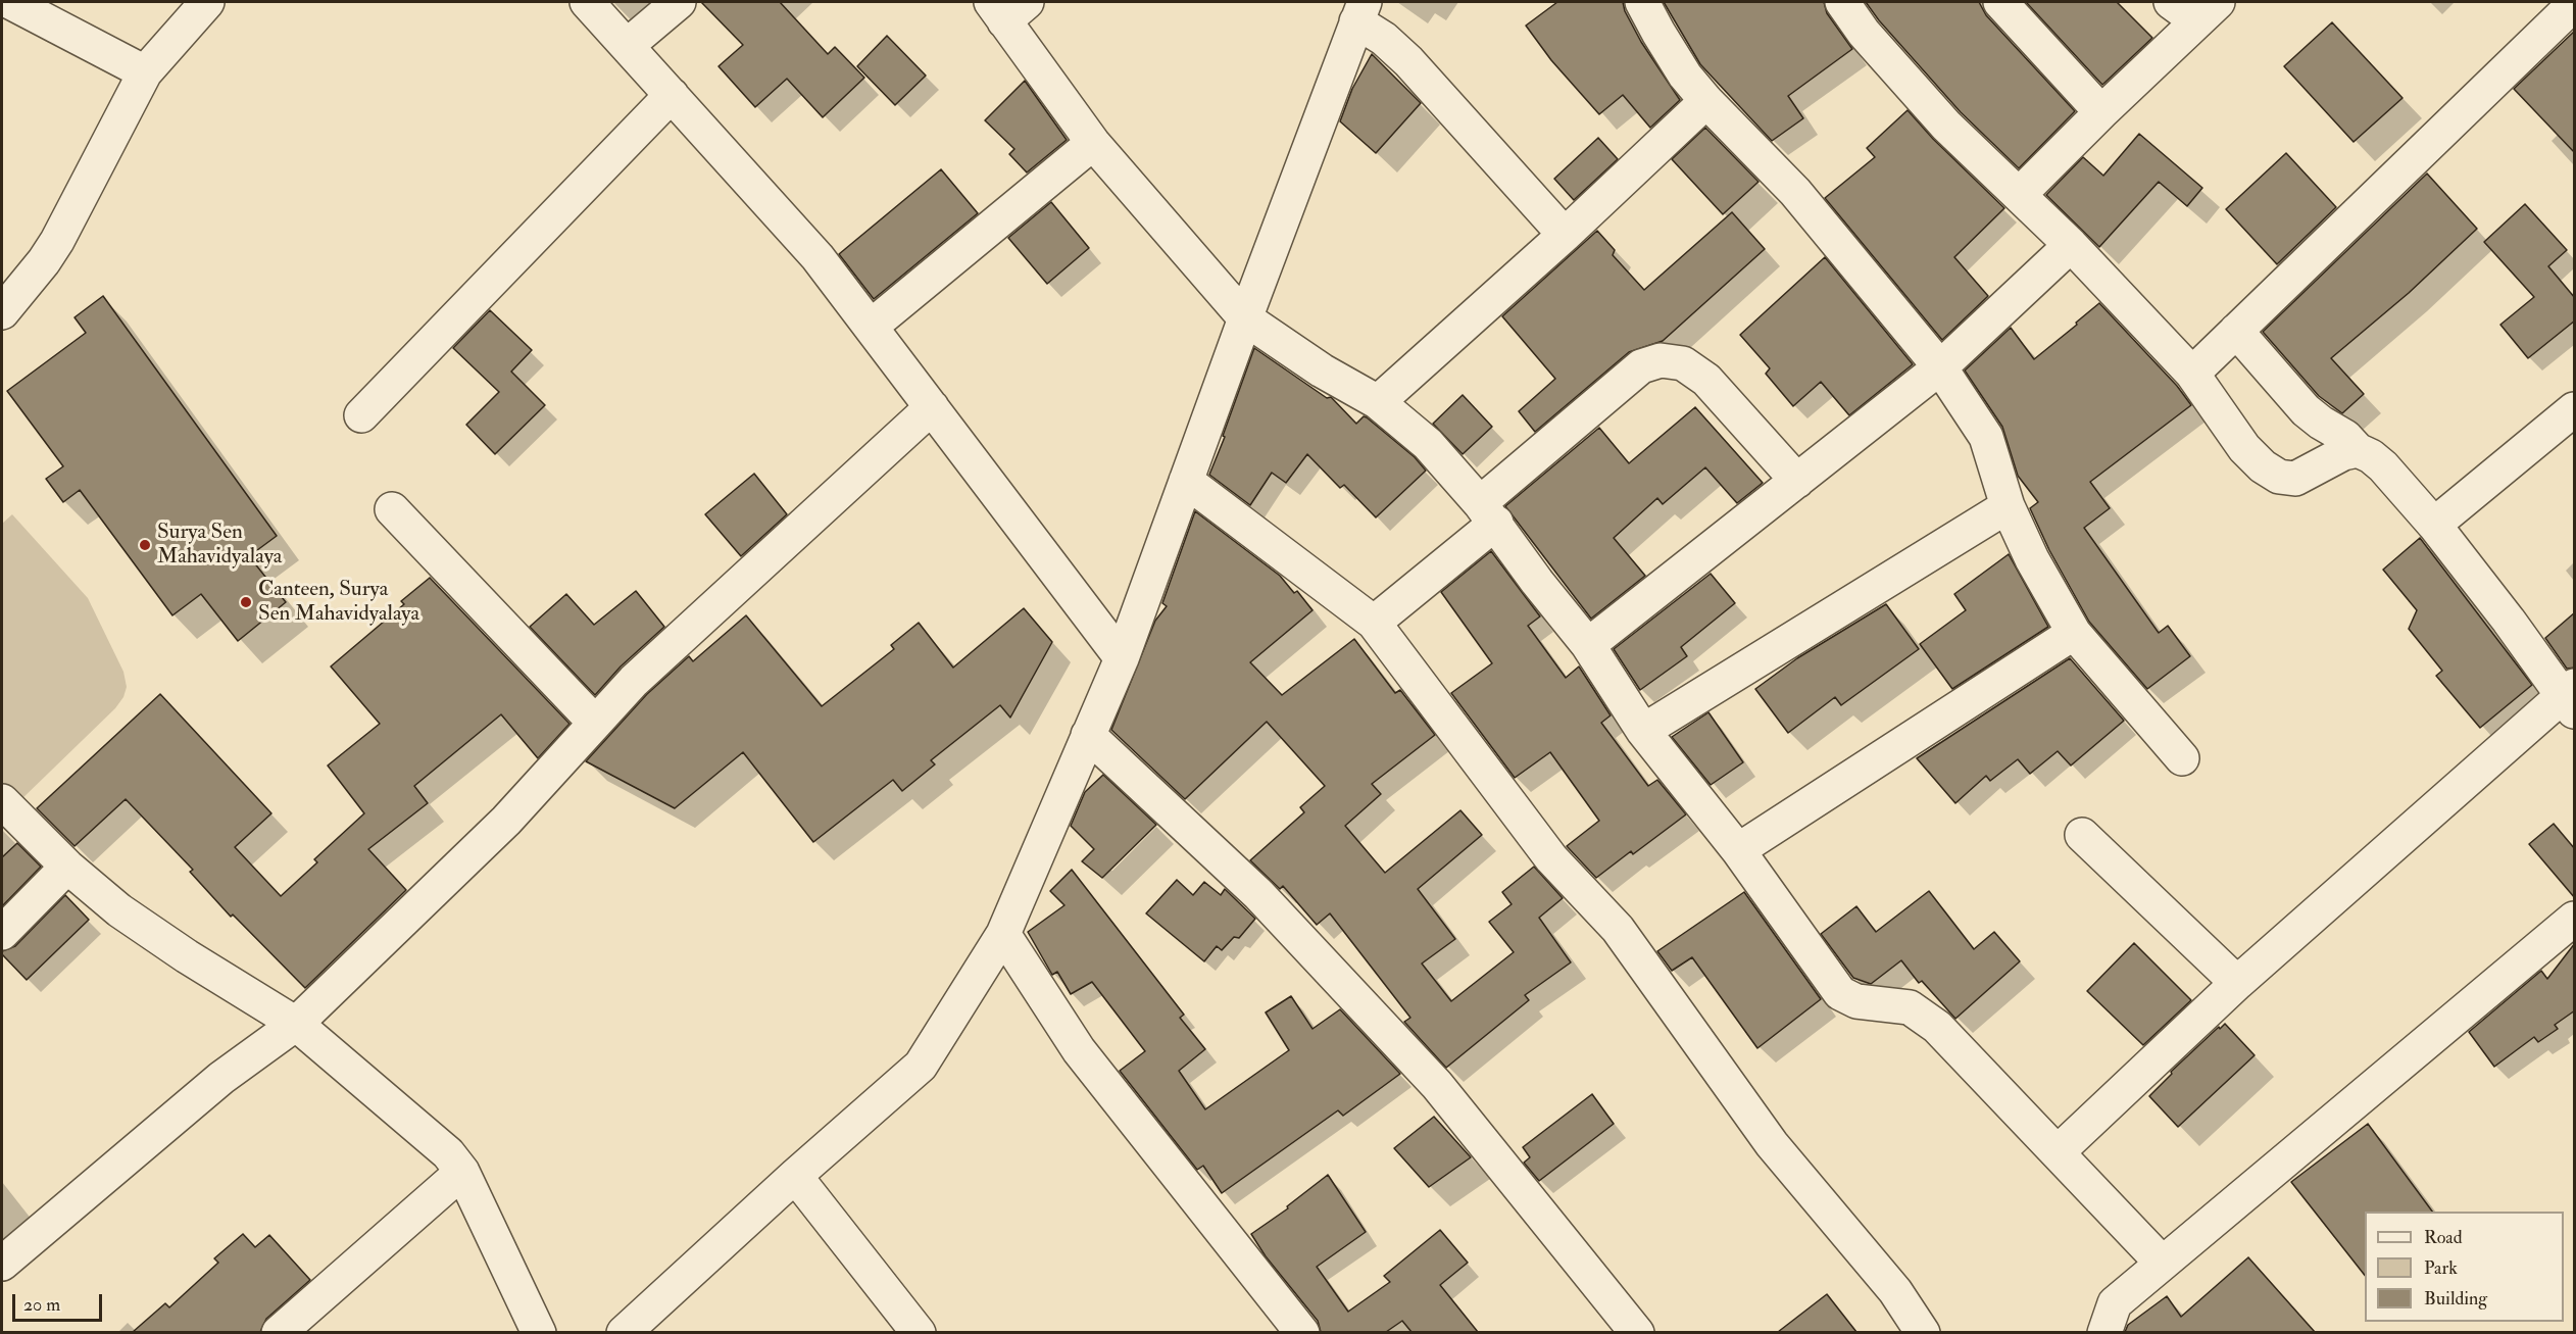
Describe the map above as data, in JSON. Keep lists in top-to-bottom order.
{
  "places": ["Surya Sen Mahavidyalaya", "Canteen, Surya Sen Mahavidyalaya"],
  "legend": ["Road", "Park", "Building"],
  "scale_bar": "20 m"
}
